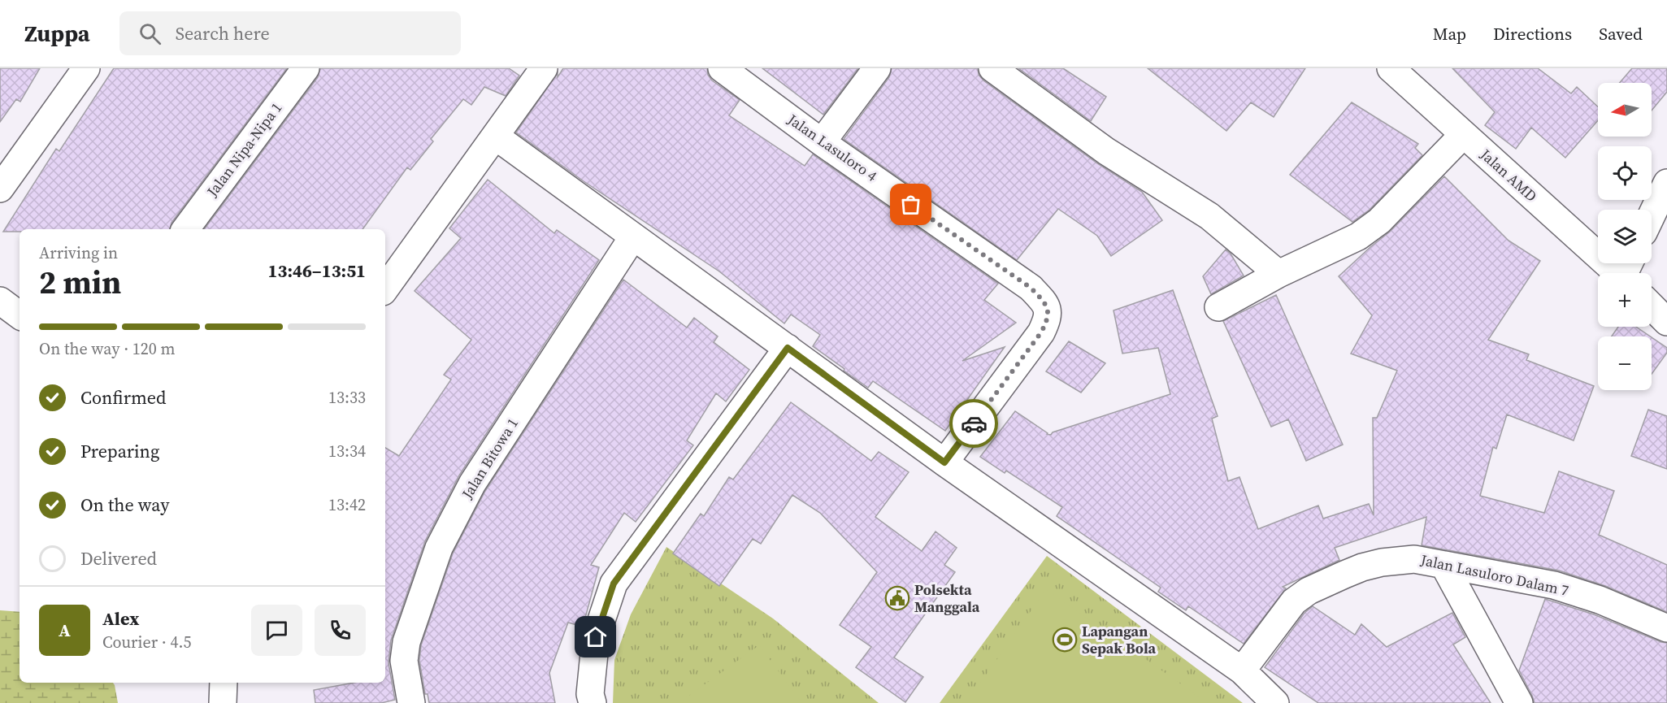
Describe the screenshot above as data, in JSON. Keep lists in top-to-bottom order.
{
  "streets": {
    "street": [
      "Jalan Lasuloro 4",
      "Jalan Nipa-Nipa 1",
      "Jalan AMD",
      "Jalan Bitowa 1",
      "Jalan Lasuloro Dalam 7"
    ]
  },
  "places": {
    "public building": ["Polsekta Manggala"],
    "sports": ["Lapangan Sepak Bola"]
  },
  "north": "left",
  "page": {
    "header": "Zuppa",
    "search": "Search here",
    "nav": ["Map", "Directions", "Saved"],
    "map_buttons": ["+", "−"],
    "heading": ["2 min", "Arriving in", "13:46–13:51"],
    "panel": ["Alex", "Courier · 4.5"],
    "bar": "On the way · 120 m",
    "list": [
      ["Confirmed", "13:33"],
      ["Preparing", "13:34"],
      ["On the way", "13:42"],
      "Delivered"
    ],
    "round": "A"
  }
}
